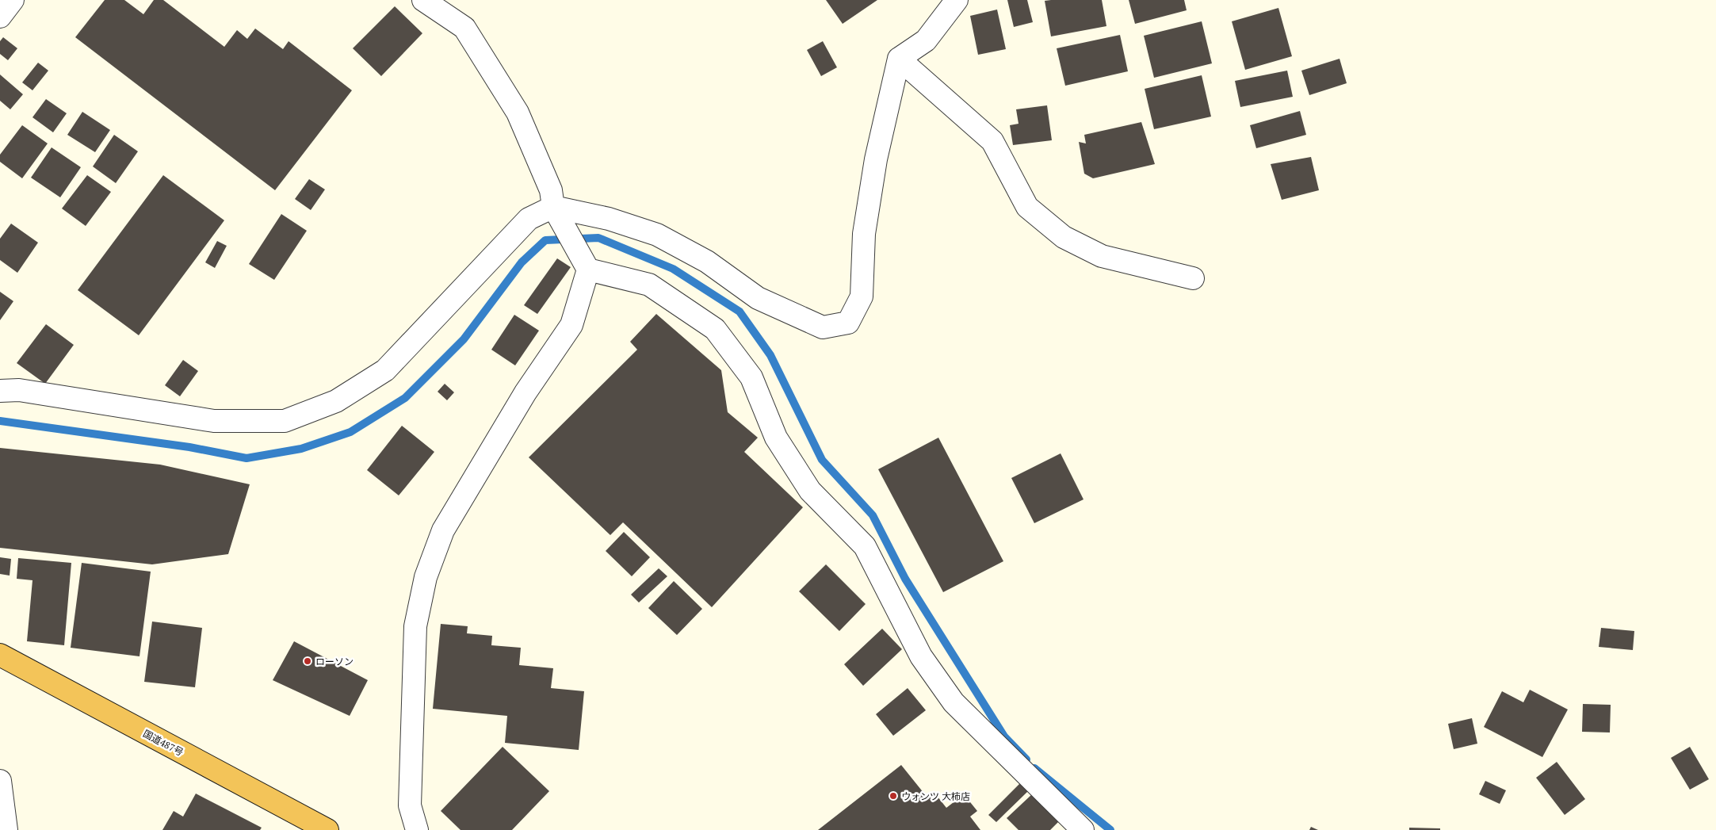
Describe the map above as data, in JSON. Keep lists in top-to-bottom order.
{
  "streets": {
    "highway": ["国道487号"]
  },
  "places": ["ローソン", "ウォンツ 大柿店"]
}
